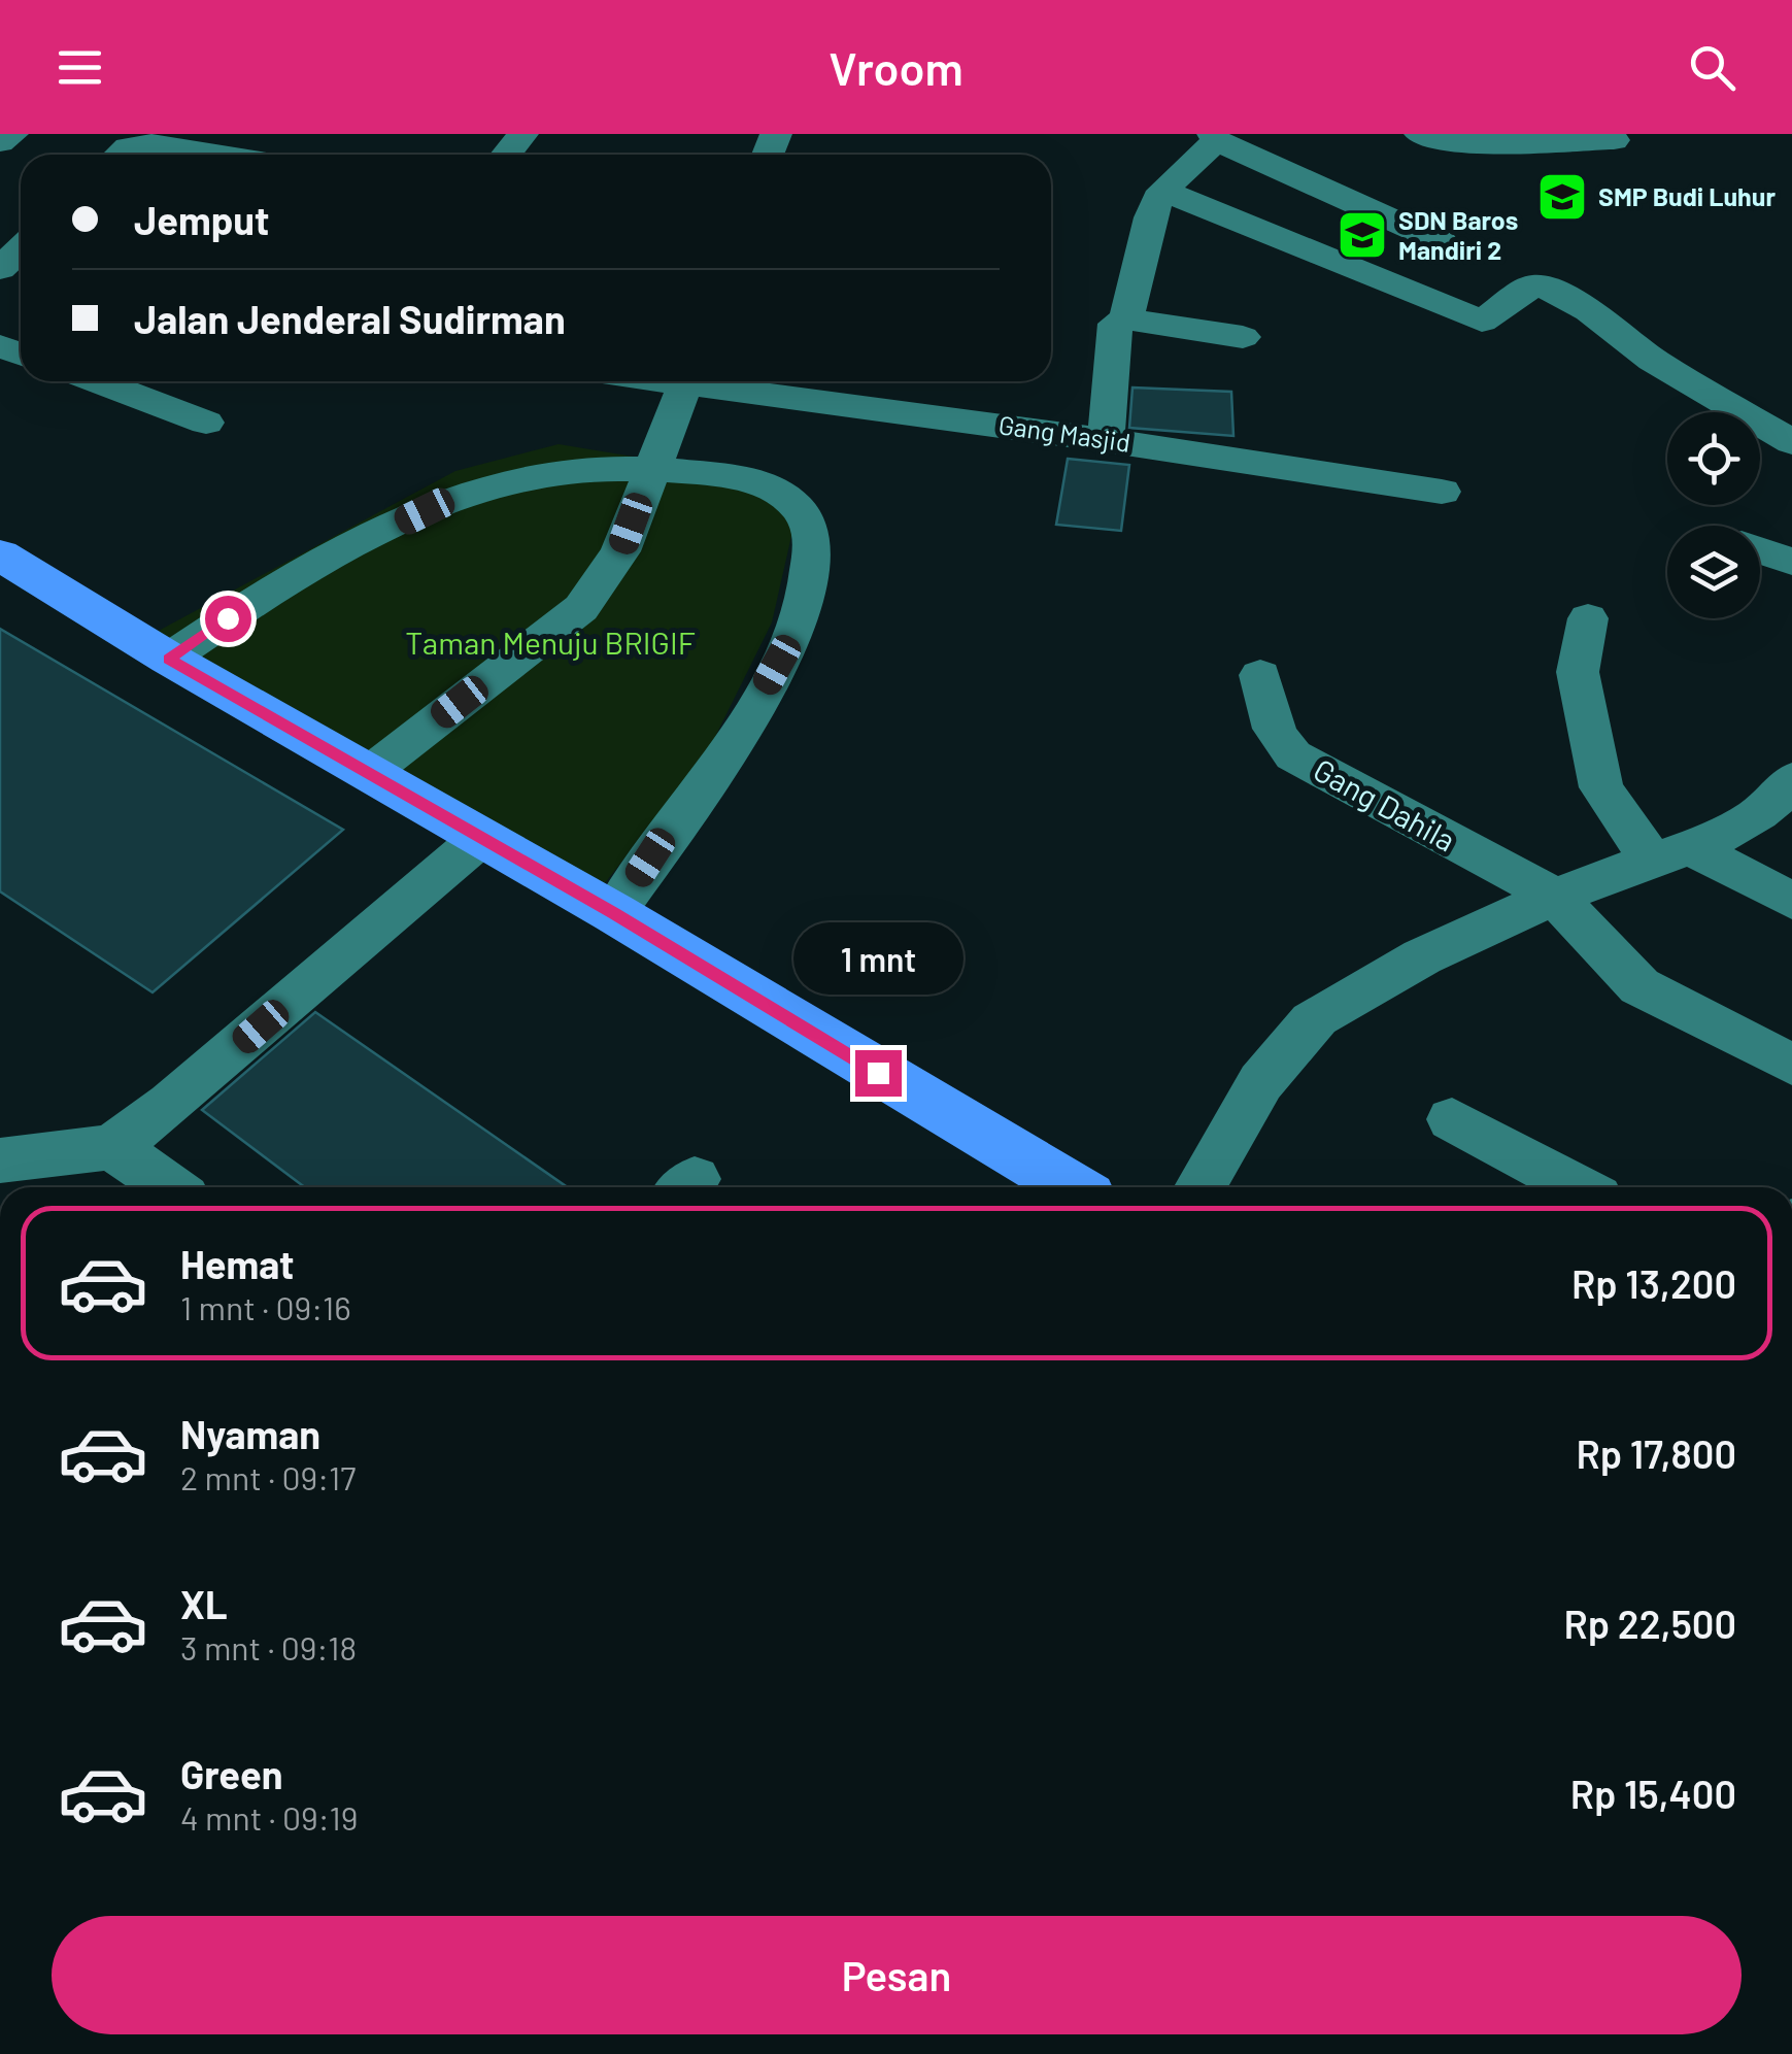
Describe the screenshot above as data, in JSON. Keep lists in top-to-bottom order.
{
  "streets": {
    "street": ["Gang Masjid", "Gang Dahila"]
  },
  "parks": ["Taman Menuju BRIGIF"],
  "places": {
    "school or university": ["SMP Budi Luhur", "SDN Baros Mandiri 2"]
  },
  "page": {
    "header": "Vroom",
    "banner": ["Jemput", "Jalan Jenderal Sudirman"],
    "bubble": "1 mnt",
    "list": [
      {
        "name": "Hemat",
        "note": "1 mnt · 09:16",
        "value": "Rp 13,200"
      },
      {
        "name": "Nyaman",
        "note": "2 mnt · 09:17",
        "value": "Rp 17,800"
      },
      {
        "name": "XL",
        "note": "3 mnt · 09:18",
        "value": "Rp 22,500"
      },
      {
        "name": "Green",
        "note": "4 mnt · 09:19",
        "value": "Rp 15,400"
      }
    ],
    "buttons": "Pesan"
  }
}
